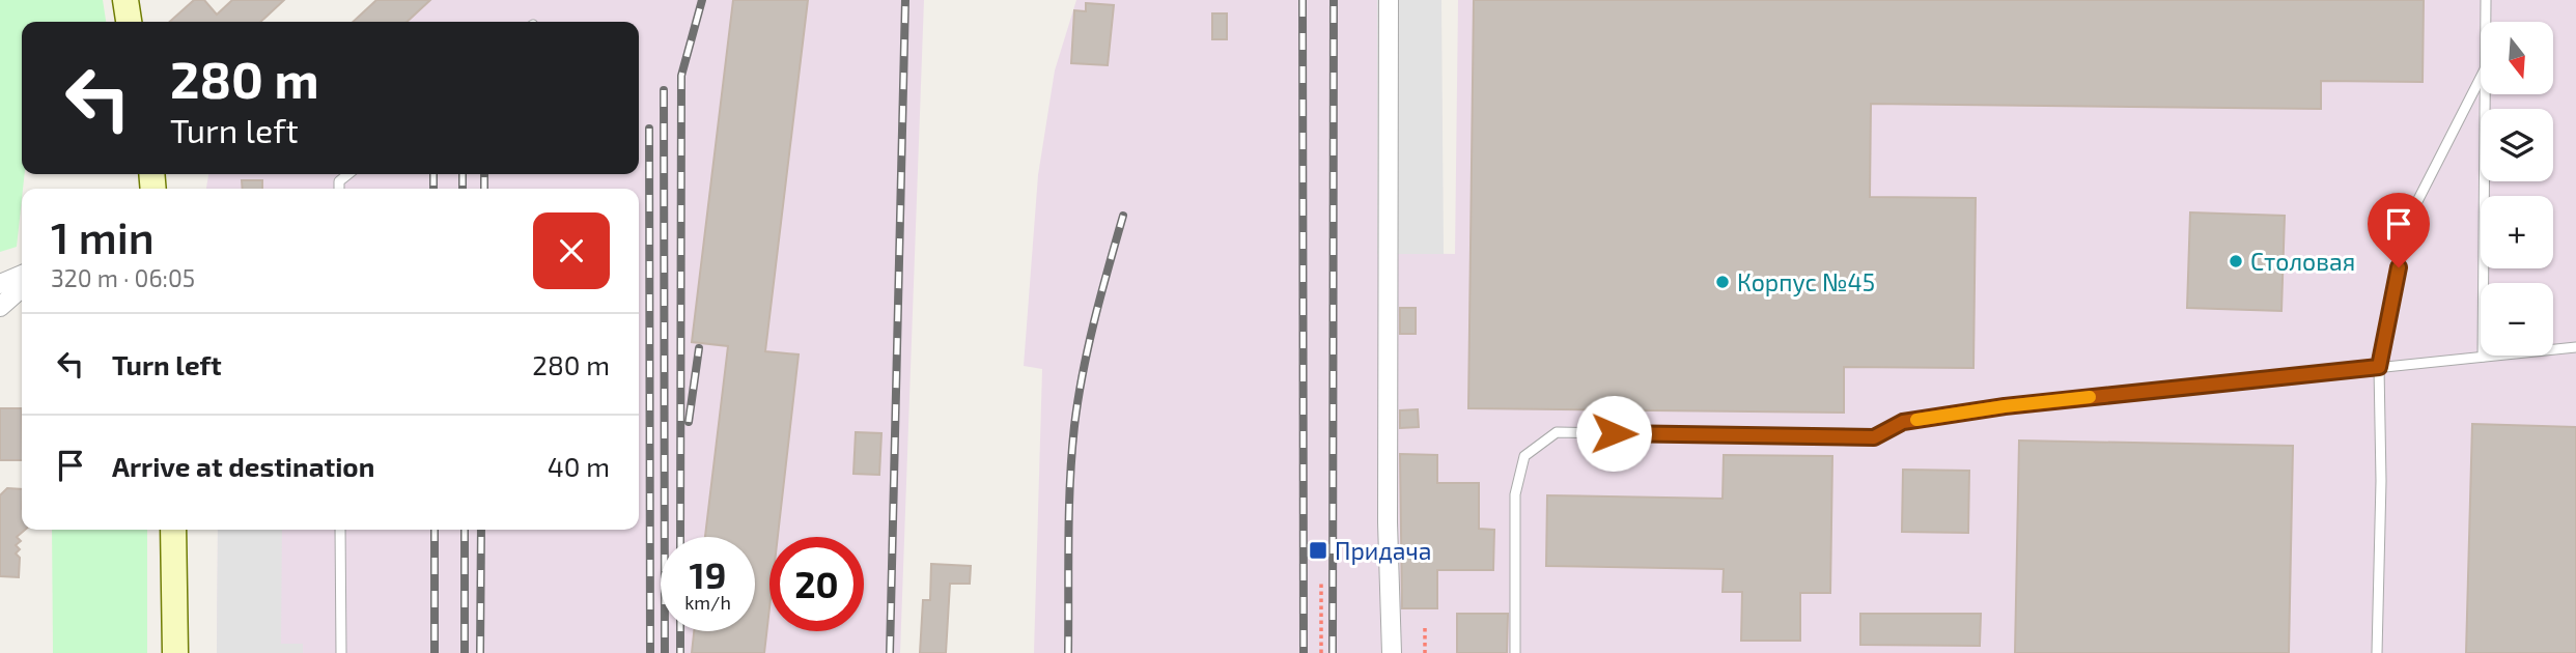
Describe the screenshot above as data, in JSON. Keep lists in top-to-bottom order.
{
  "places": {
    "other": ["Столовая", "Корпус №45"],
    "transit": ["Придача"]
  },
  "north": "bottom",
  "page": {
    "map_buttons": ["+", "−"],
    "turn": ["280 m", "Turn left"],
    "heading": ["1 min", "320 m · 06:05"],
    "list": [
      {
        "name": "Turn left",
        "value": "280 m"
      },
      {
        "name": "Arrive at destination",
        "value": "40 m"
      }
    ],
    "speed": "19 km/h",
    "limit": "20"
  }
}
